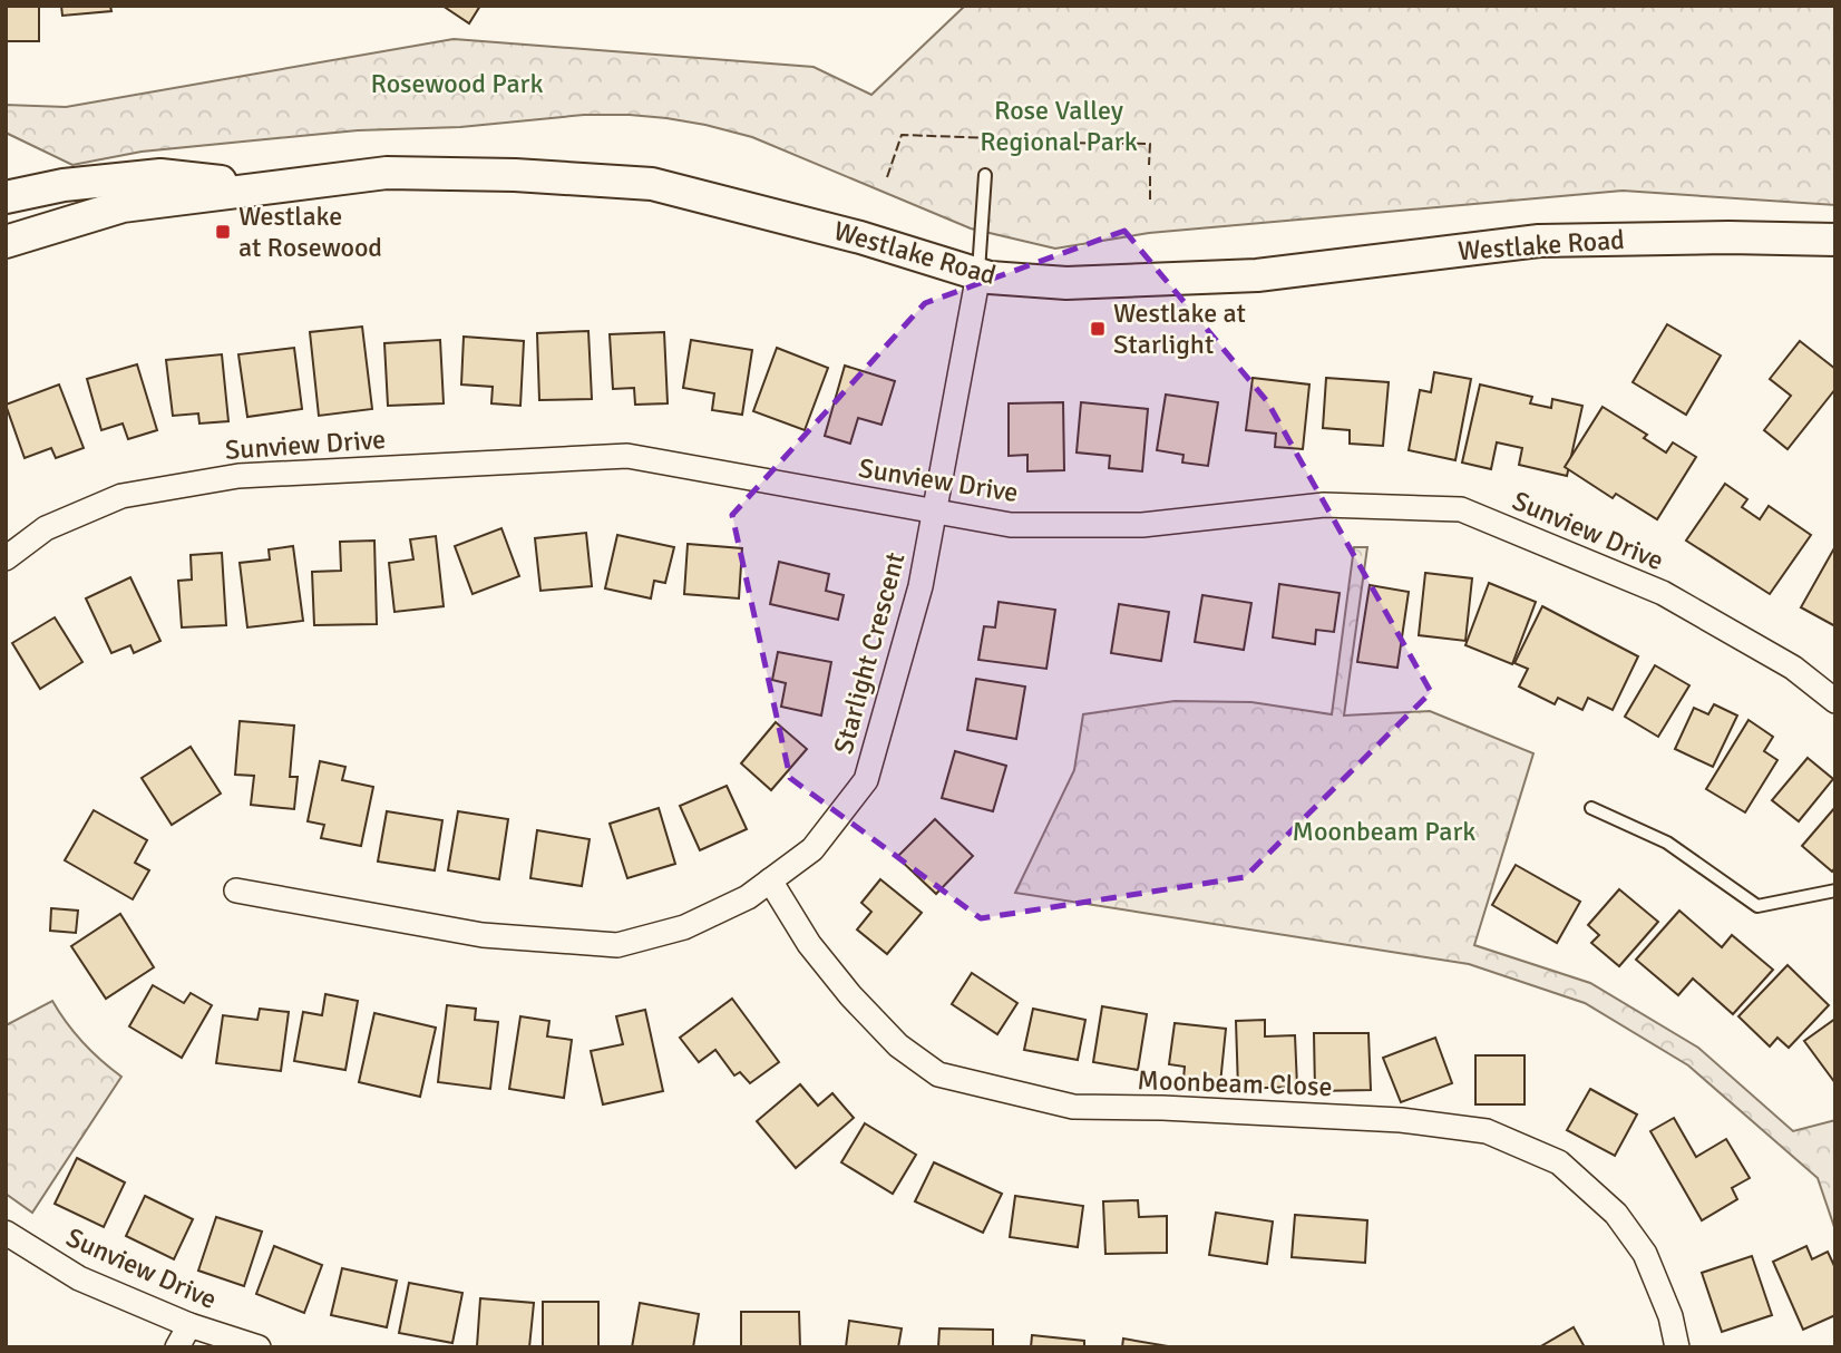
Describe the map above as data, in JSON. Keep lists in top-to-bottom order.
{
  "streets": {
    "street": [
      "Westlake Road",
      "Sunview Drive",
      "Starlight Crescent",
      "Moonbeam Close"
    ]
  },
  "crossings": [
    ["Westlake Road", "Starlight Crescent"],
    ["Sunview Drive", "Starlight Crescent"],
    ["Starlight Crescent", "Moonbeam Close"]
  ],
  "parks": ["Rosewood Park", "Rose Valley Regional Park", "Moonbeam Park"],
  "places": {
    "transit": ["Westlake at Rosewood", "Westlake at Starlight"]
  }
}
